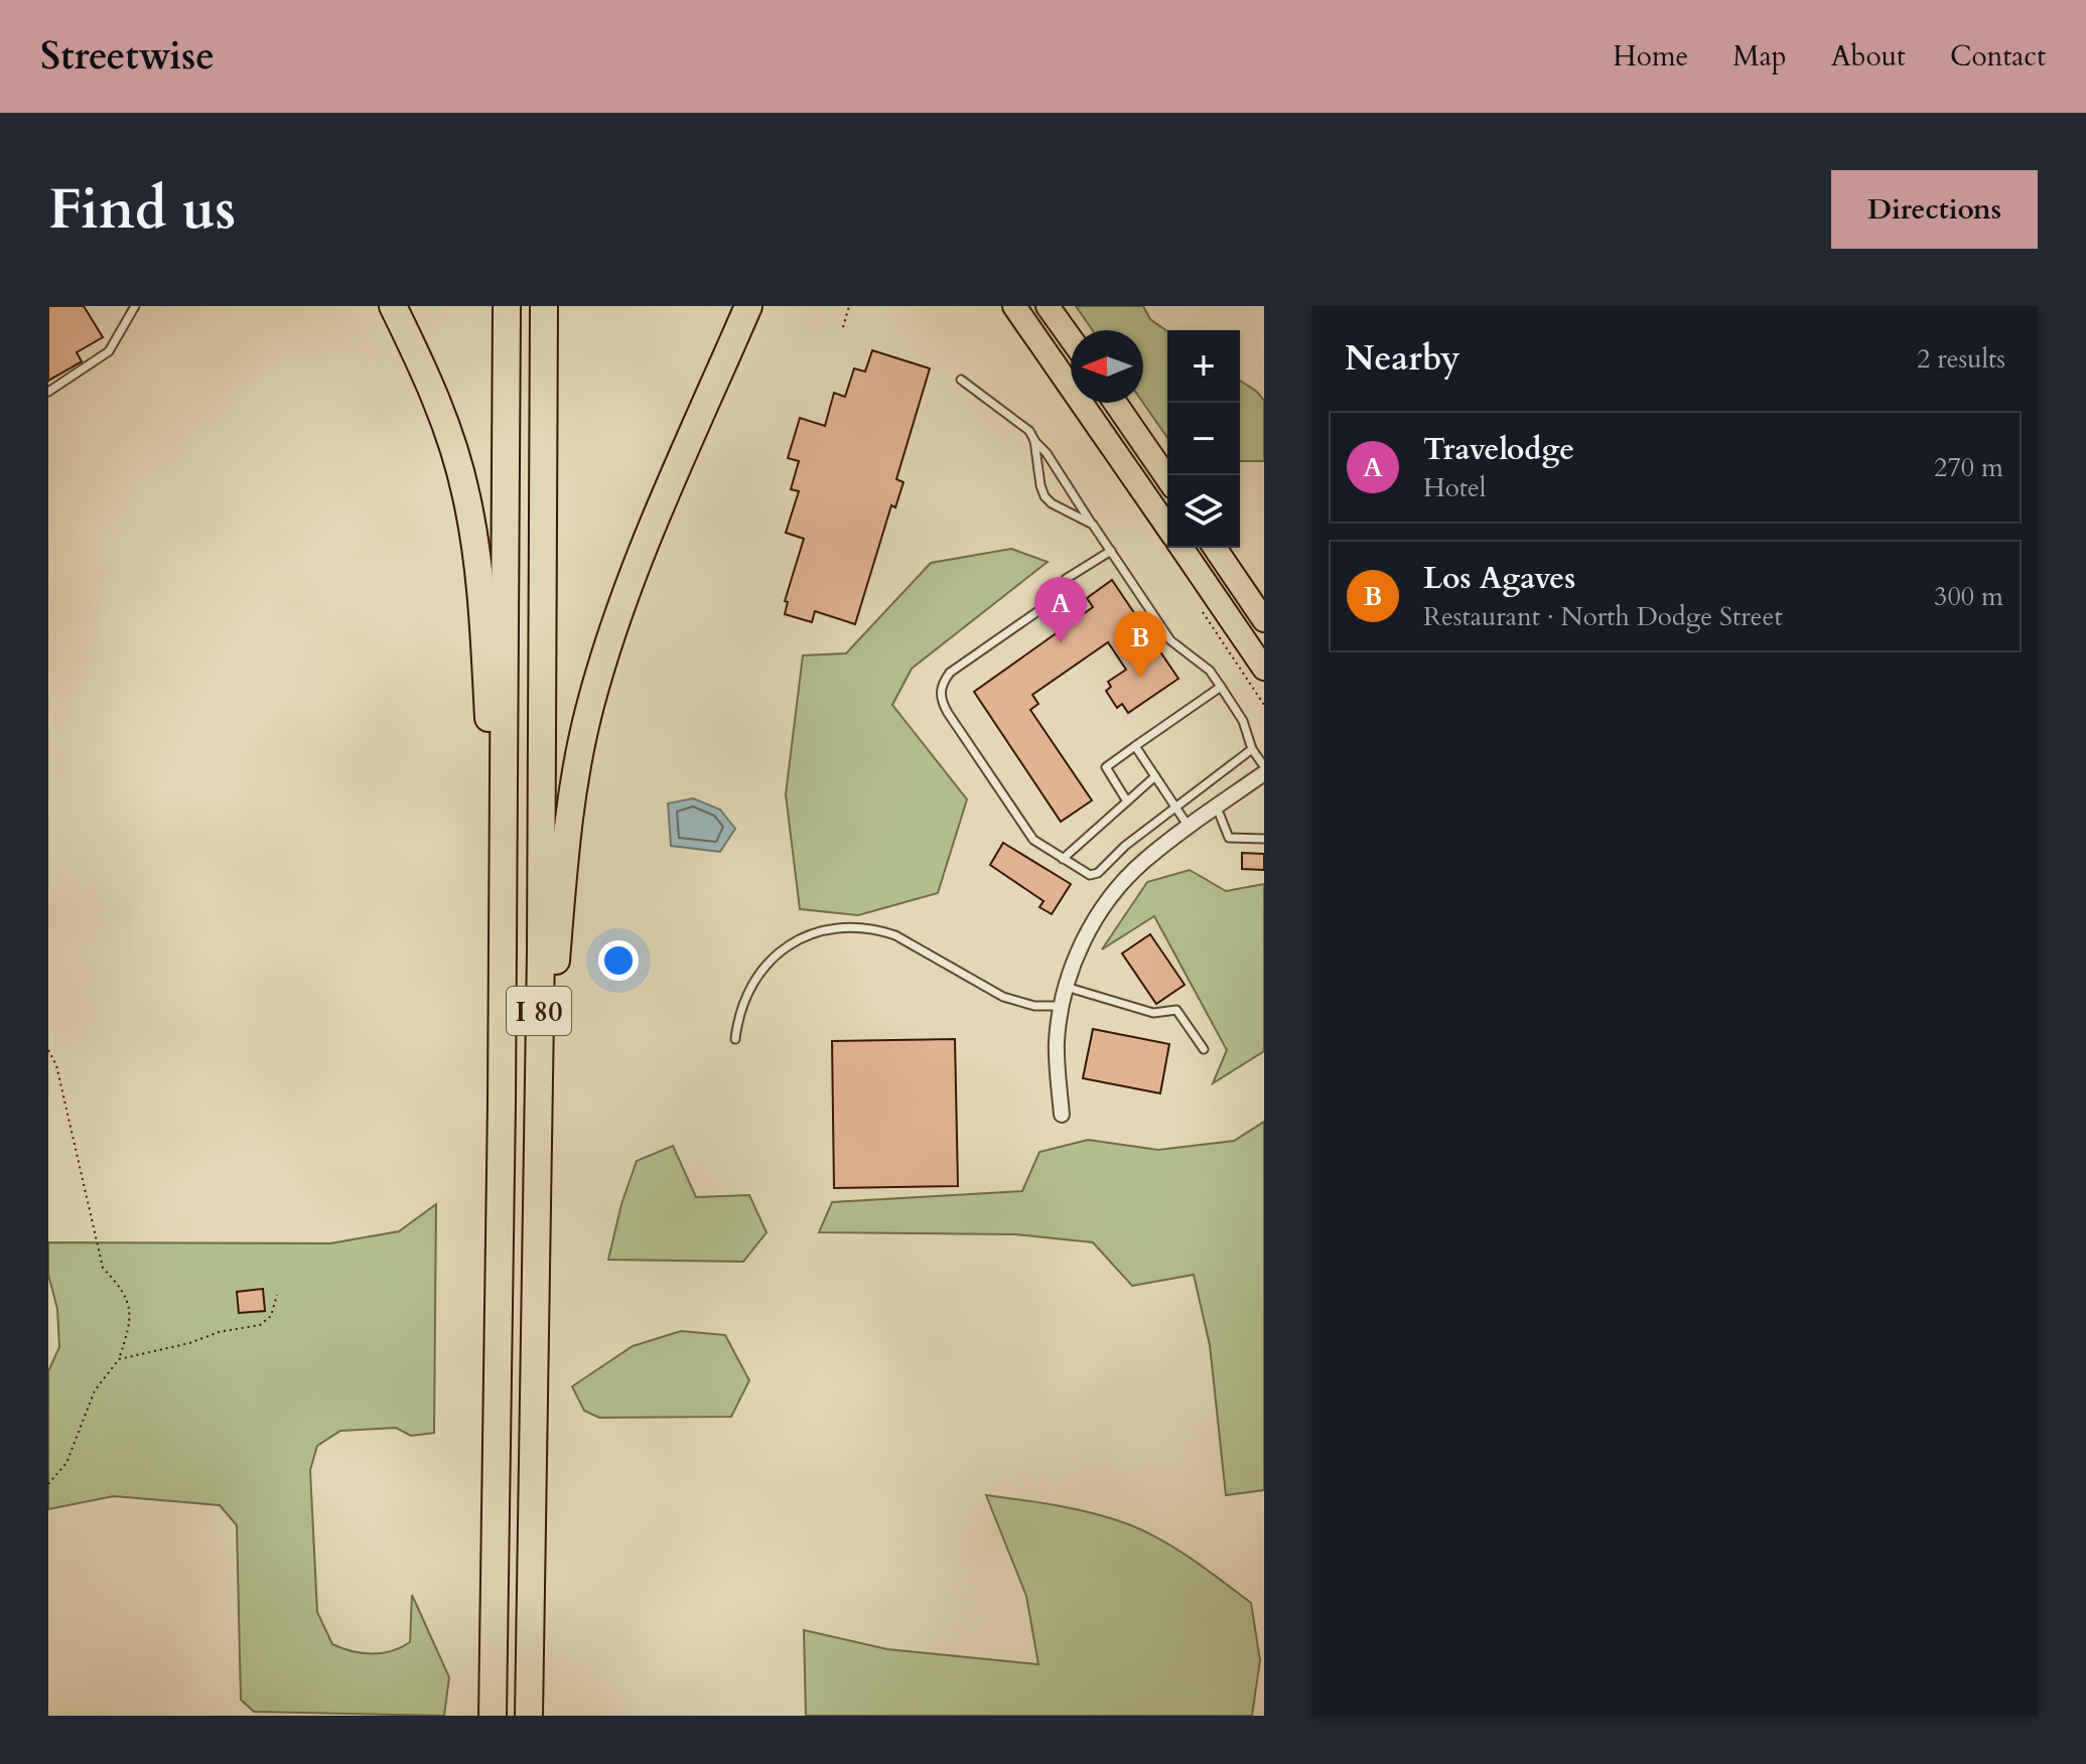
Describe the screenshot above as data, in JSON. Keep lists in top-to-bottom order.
{
  "streets": {
    "highway": ["I 80"]
  },
  "north": "left",
  "page": {
    "header": "Streetwise",
    "nav": [
      "Home",
      "Map",
      "About",
      "Contact"
    ],
    "buttons": "Directions",
    "title": "Find us",
    "heading": ["Nearby", "2 results"],
    "map_buttons": ["+", "−"],
    "list": [
      {
        "mark": "A",
        "name": "Travelodge",
        "note": "Hotel",
        "value": "270 m"
      },
      {
        "mark": "B",
        "name": "Los Agaves",
        "note": "Restaurant · North Dodge Street",
        "value": "300 m"
      }
    ],
    "pins": ["A", "B"]
  }
}
